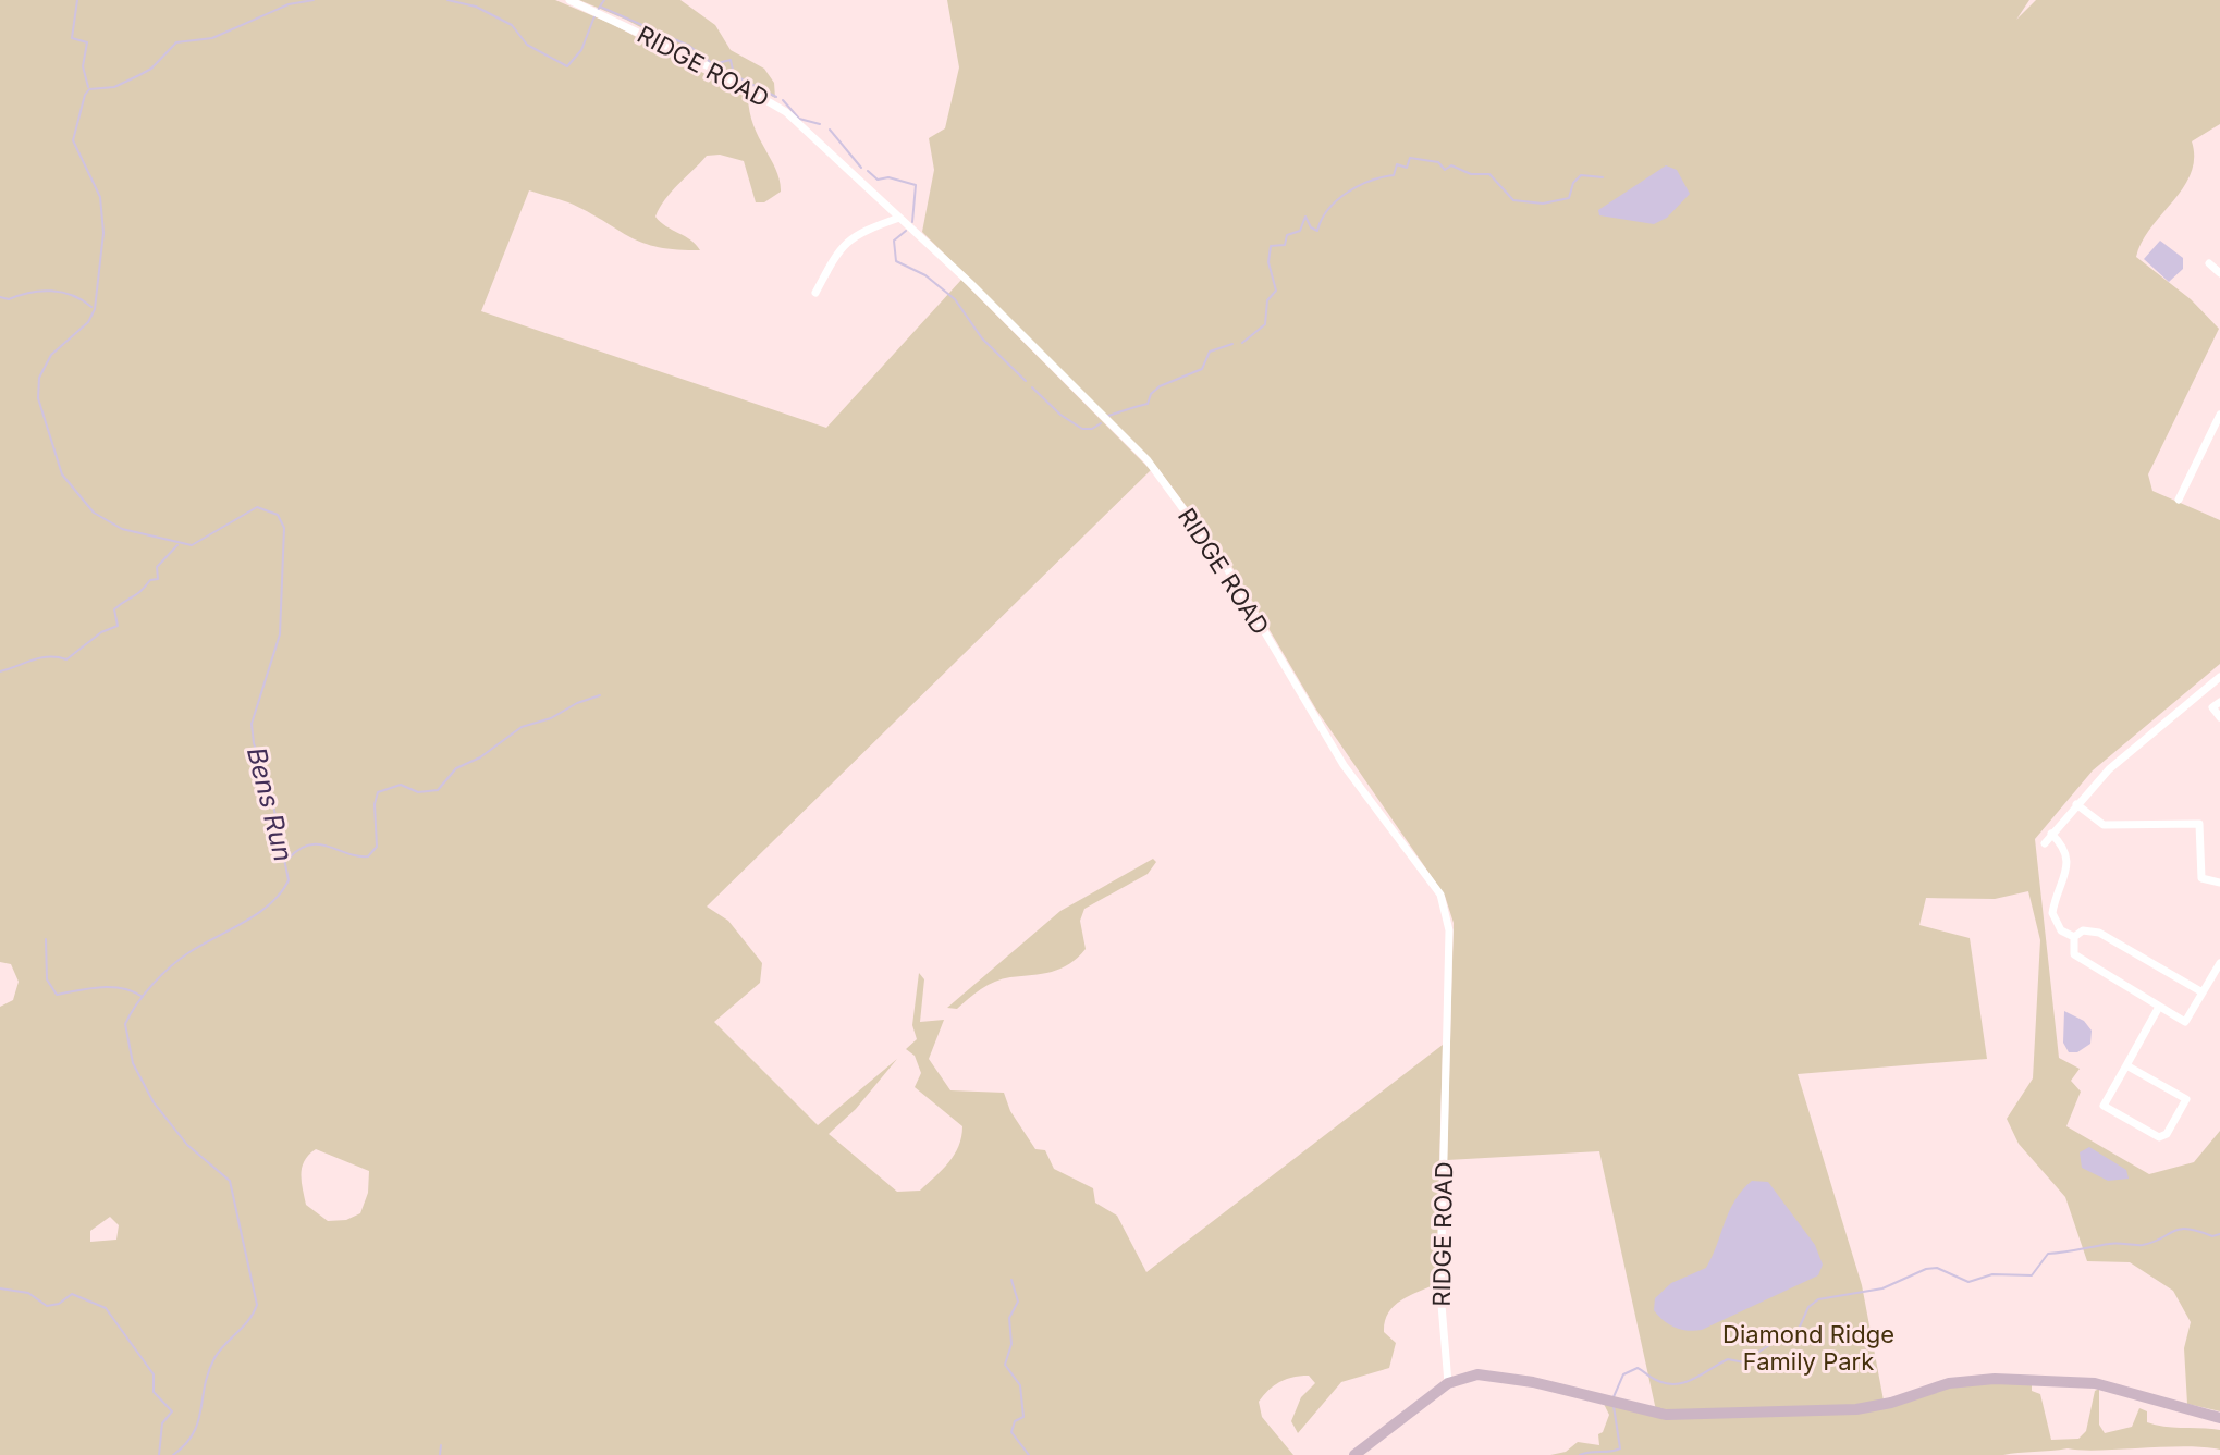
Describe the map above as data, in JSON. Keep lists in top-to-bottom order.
{
  "streets": {
    "street": ["RIDGE ROAD"]
  },
  "water": ["Bens Run"],
  "parks": ["Diamond Ridge Family Park"]
}
